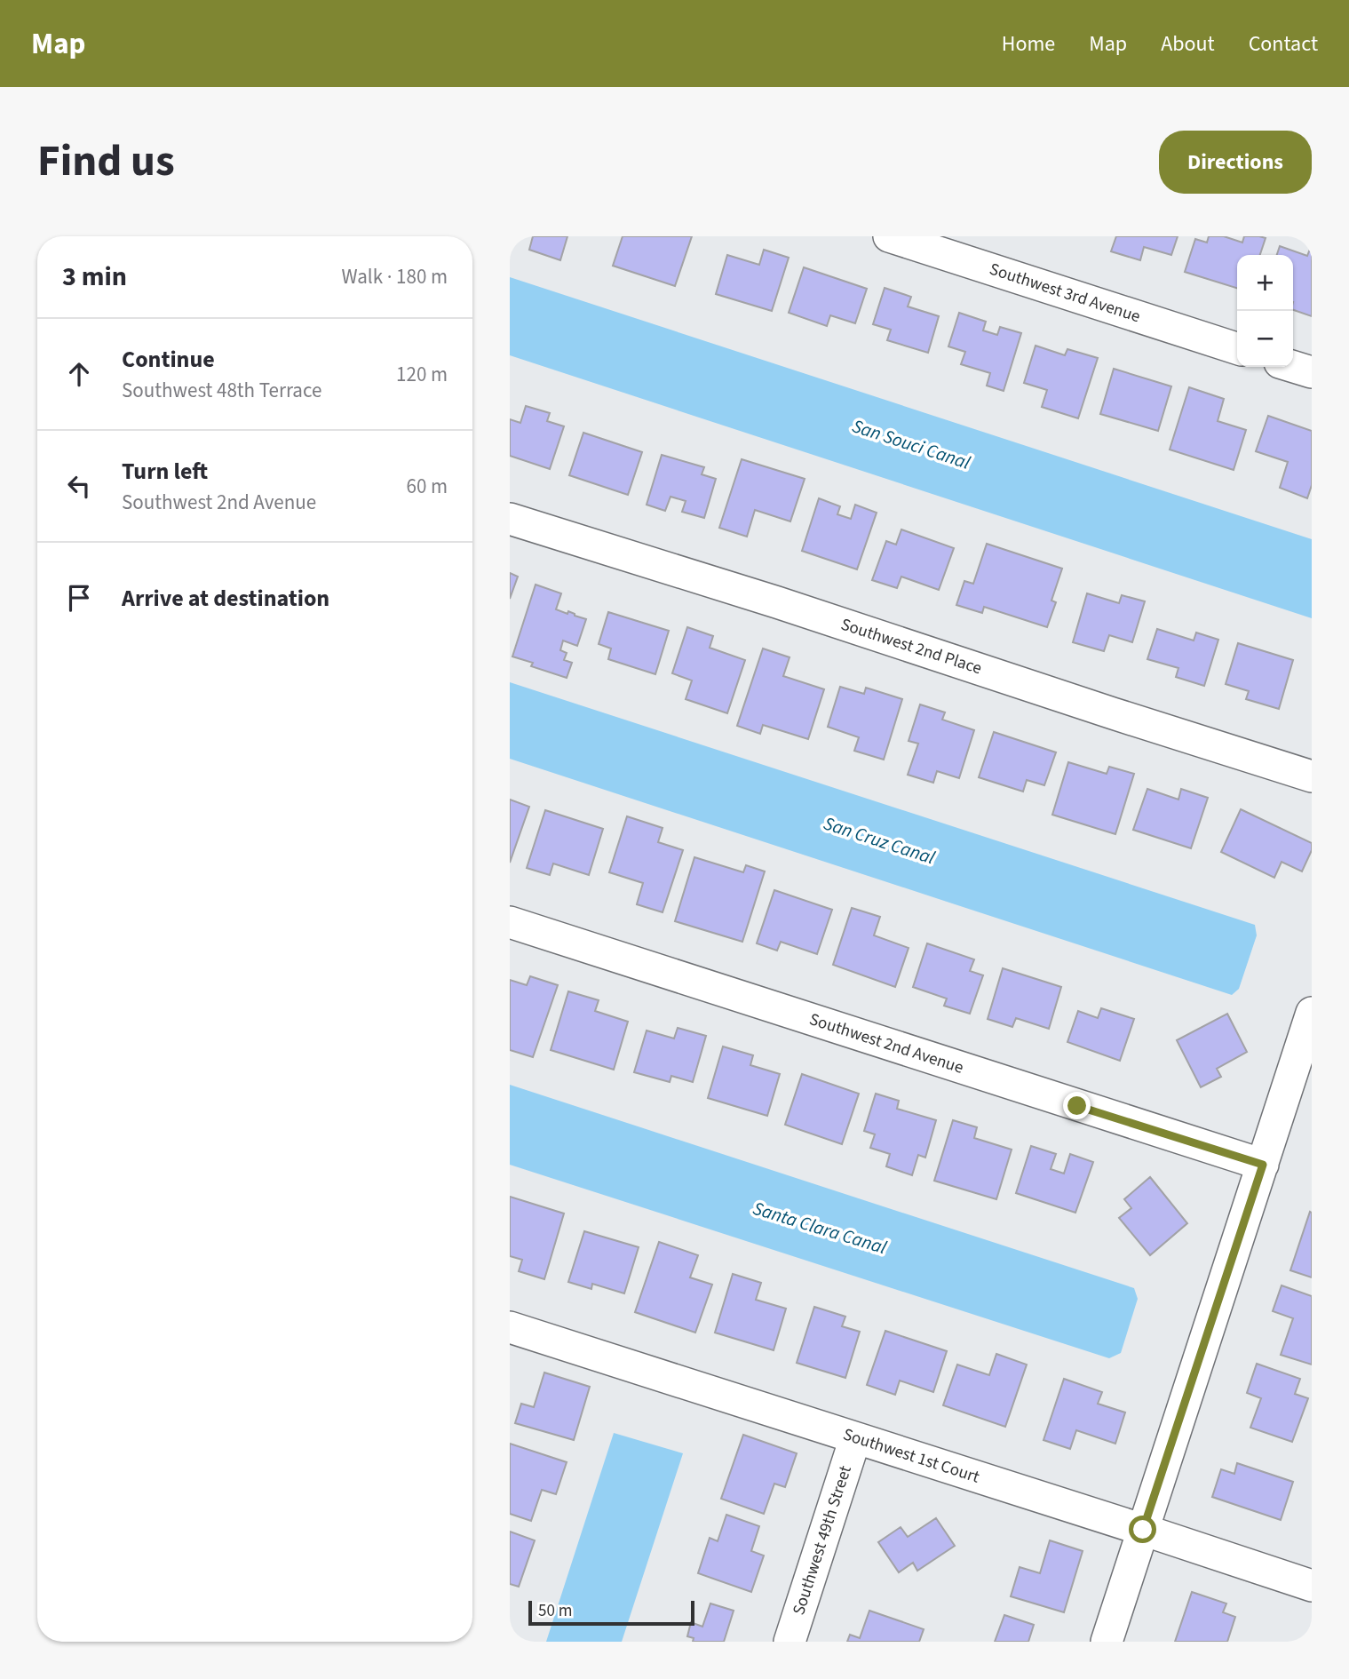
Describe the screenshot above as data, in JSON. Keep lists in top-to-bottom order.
{
  "streets": {
    "street": [
      "Southwest 3rd Avenue",
      "Southwest 2nd Place",
      "Southwest 2nd Avenue",
      "Southwest 1st Court",
      "Southwest 49th Street"
    ]
  },
  "crossings": [
    ["Southwest 1st Court", "Southwest 49th Street"]
  ],
  "water": ["San Souci Canal", "San Cruz Canal", "Santa Clara Canal"],
  "scale_bar": "50 m",
  "page": {
    "header": "Map",
    "nav": [
      "Home",
      "Map",
      "About",
      "Contact"
    ],
    "title": "Find us",
    "buttons": "Directions",
    "heading": ["3 min", "Walk · 180 m"],
    "map_buttons": ["+", "−"],
    "list": [
      ["Continue", "Southwest 48th Terrace", "120 m"],
      ["Turn left", "Southwest 2nd Avenue", "60 m"],
      "Arrive at destination"
    ],
    "scale": "50 m"
  }
}
